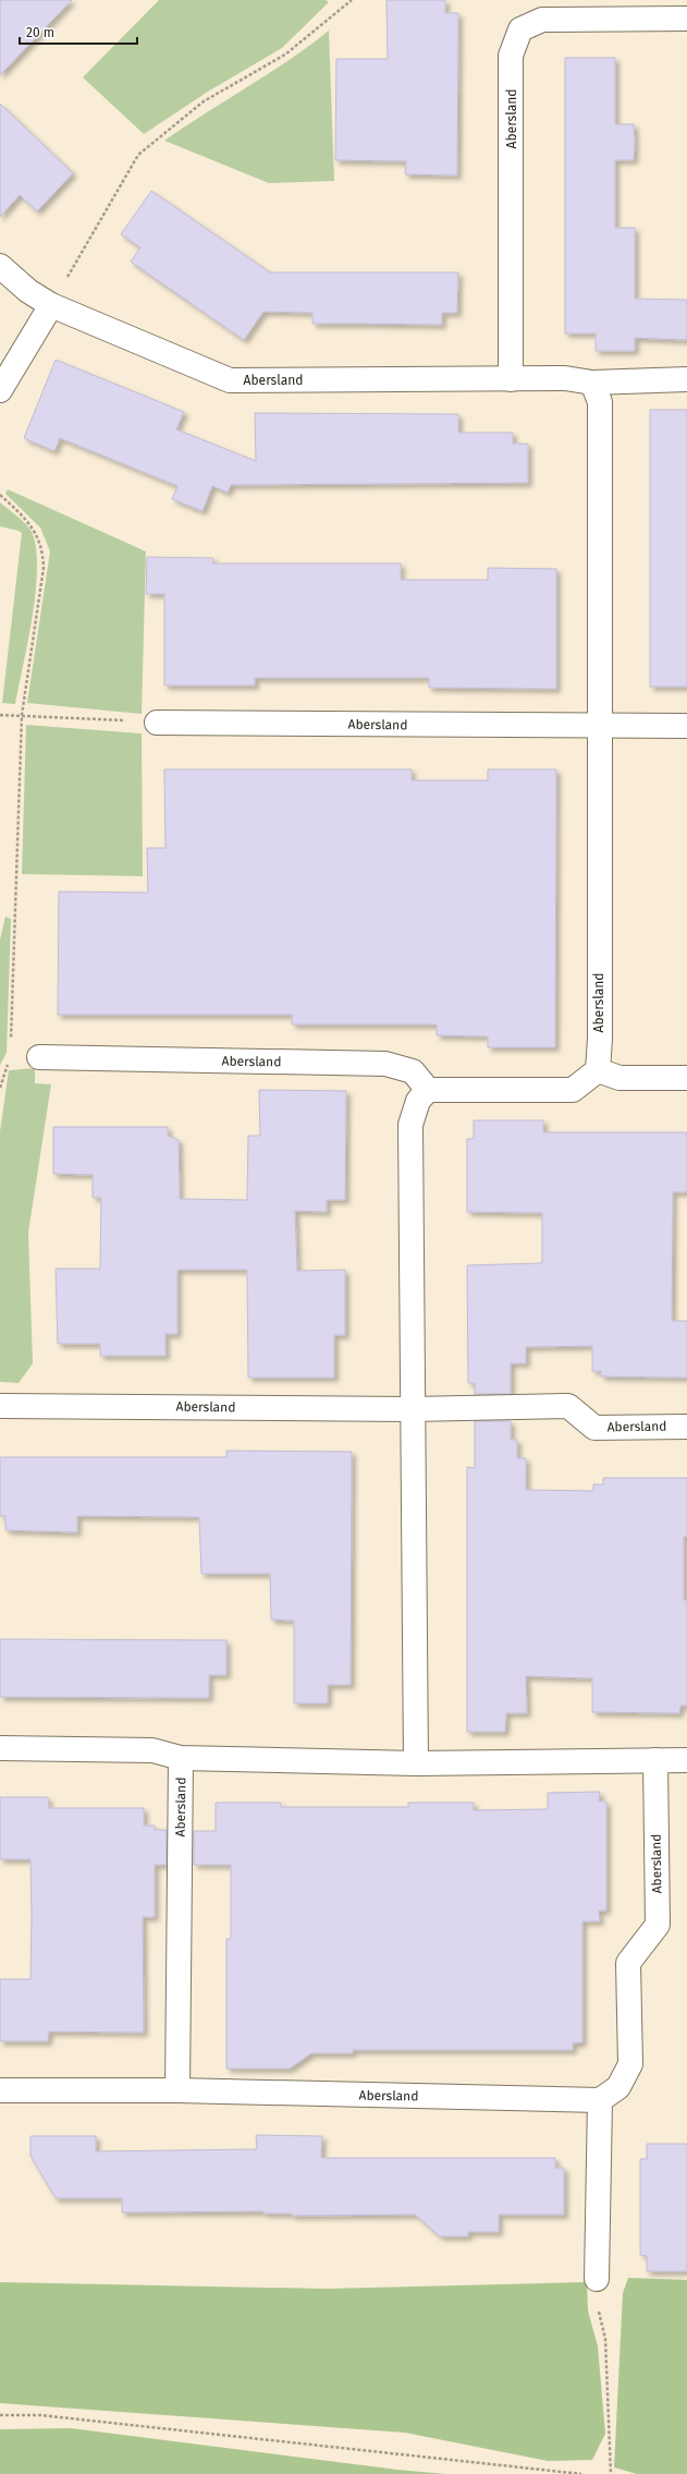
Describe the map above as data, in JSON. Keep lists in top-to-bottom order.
{
  "streets": {
    "street": ["Abersland"]
  },
  "scale_bar": "20 m"
}
